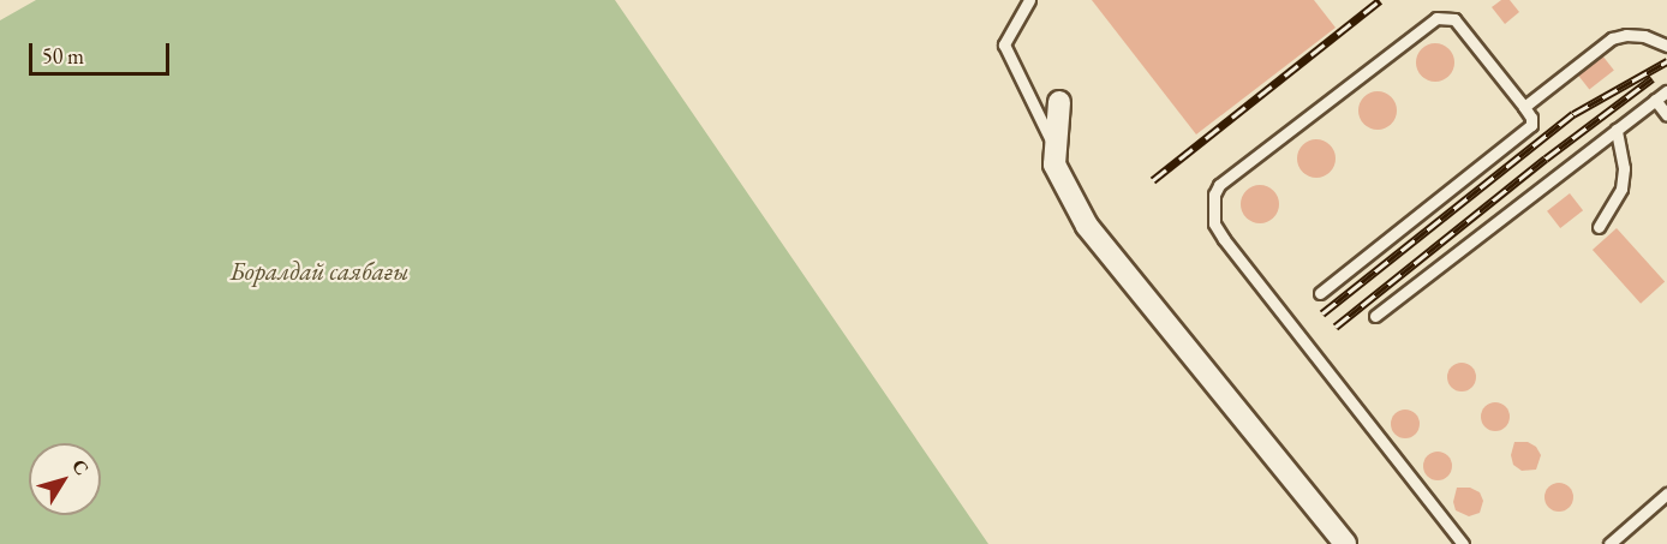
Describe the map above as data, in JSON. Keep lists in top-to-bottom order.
{
  "parks": ["Боралдай саябағы"],
  "scale_bar": "50 m",
  "north": "top right"
}
